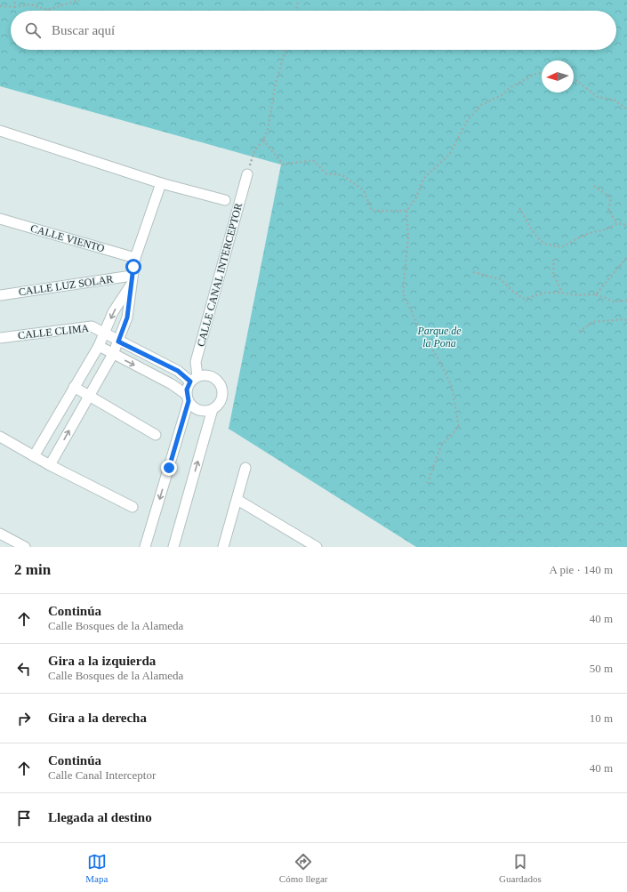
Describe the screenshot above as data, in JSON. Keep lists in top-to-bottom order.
{
  "streets": {
    "street": [
      "CALLE VIENTO",
      "CALLE CANAL INTERCEPTOR",
      "CALLE LUZ SOLAR",
      "CALLE CLIMA"
    ]
  },
  "crossings": [
    ["CALLE CANAL INTERCEPTOR", "CALLE CLIMA"]
  ],
  "parks": ["Parque de la Pona"],
  "north": "left",
  "page": {
    "search": "Buscar aquí",
    "heading": ["2 min", "A pie · 140 m"],
    "list": [
      ["Continúa", "Calle Bosques de la Alameda", "40 m"],
      ["Gira a la izquierda", "Calle Bosques de la Alameda", "50 m"],
      ["Gira a la derecha", "10 m"],
      ["Continúa", "Calle Canal Interceptor", "40 m"],
      "Llegada al destino"
    ],
    "nav": ["Mapa", "Cómo llegar", "Guardados"]
  }
}
